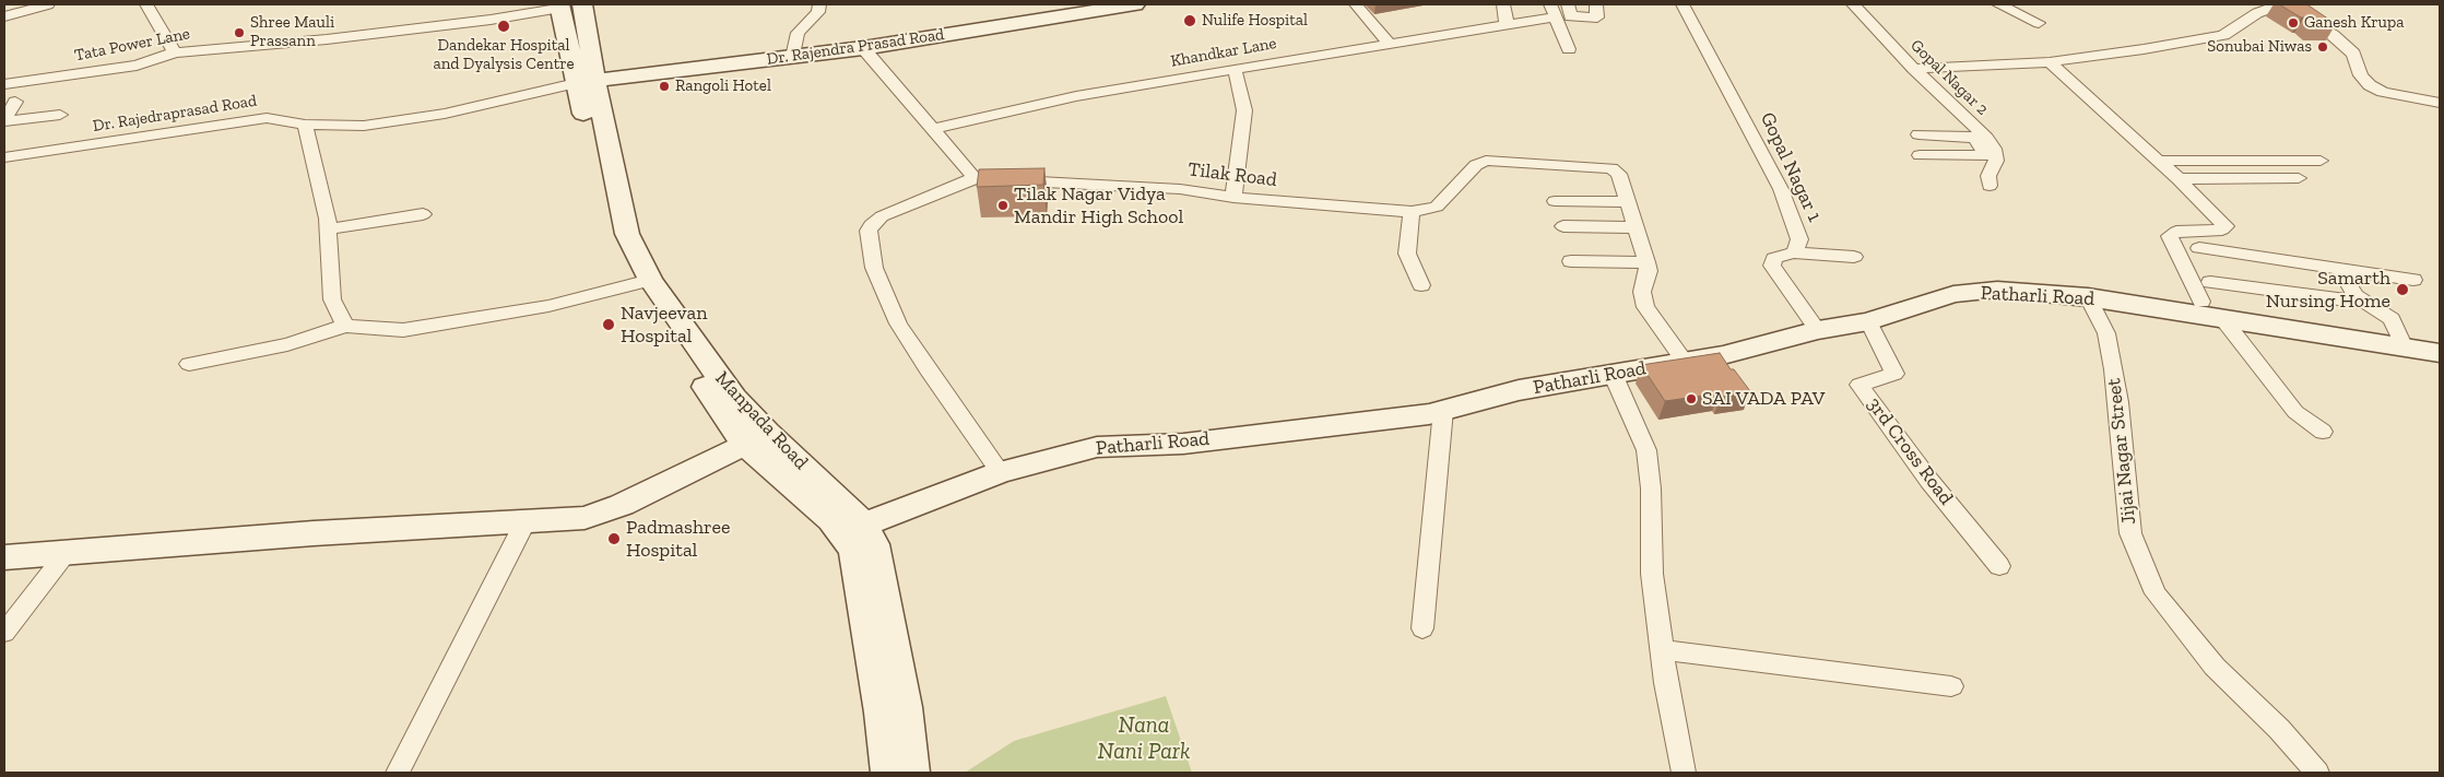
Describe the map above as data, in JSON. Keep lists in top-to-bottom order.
{
  "streets": {
    "street": [
      "Tata Power Lane",
      "Dr. Rajendra Prasad Road",
      "Khandkar Lane",
      "Gopal Nagar 2",
      "Dr. Rajedraprasad Road",
      "Gopal Nagar 1",
      "Tilak Road",
      "Patharli Road",
      "Manpada Road",
      "3rd Cross Road",
      "Jijai Nagar Street"
    ]
  },
  "crossings": [
    ["Tata Power Lane", "Manpada Road"],
    ["Dr. Rajendra Prasad Road", "Dr. Rajedraprasad Road"],
    ["Dr. Rajendra Prasad Road", "Manpada Road"],
    ["Dr. Rajedraprasad Road", "Manpada Road"],
    ["Patharli Road", "Manpada Road"],
    ["Patharli Road", "3rd Cross Road"],
    ["Patharli Road", "Jijai Nagar Street"]
  ],
  "parks": ["Nana Nani Park"],
  "places": [
    "Nulife Hospital",
    "Ganesh Krupa",
    "Dandekar Hospital and Dyalysis Centre",
    "Shree Mauli Prassann",
    "Sonubai Niwas",
    "Rangoli Hotel",
    "Tilak Nagar Vidya Mandir High School",
    "Samarth Nursing Home",
    "Navjeevan Hospital",
    "SAI VADA PAV",
    "Padmashree Hospital"
  ]
}
